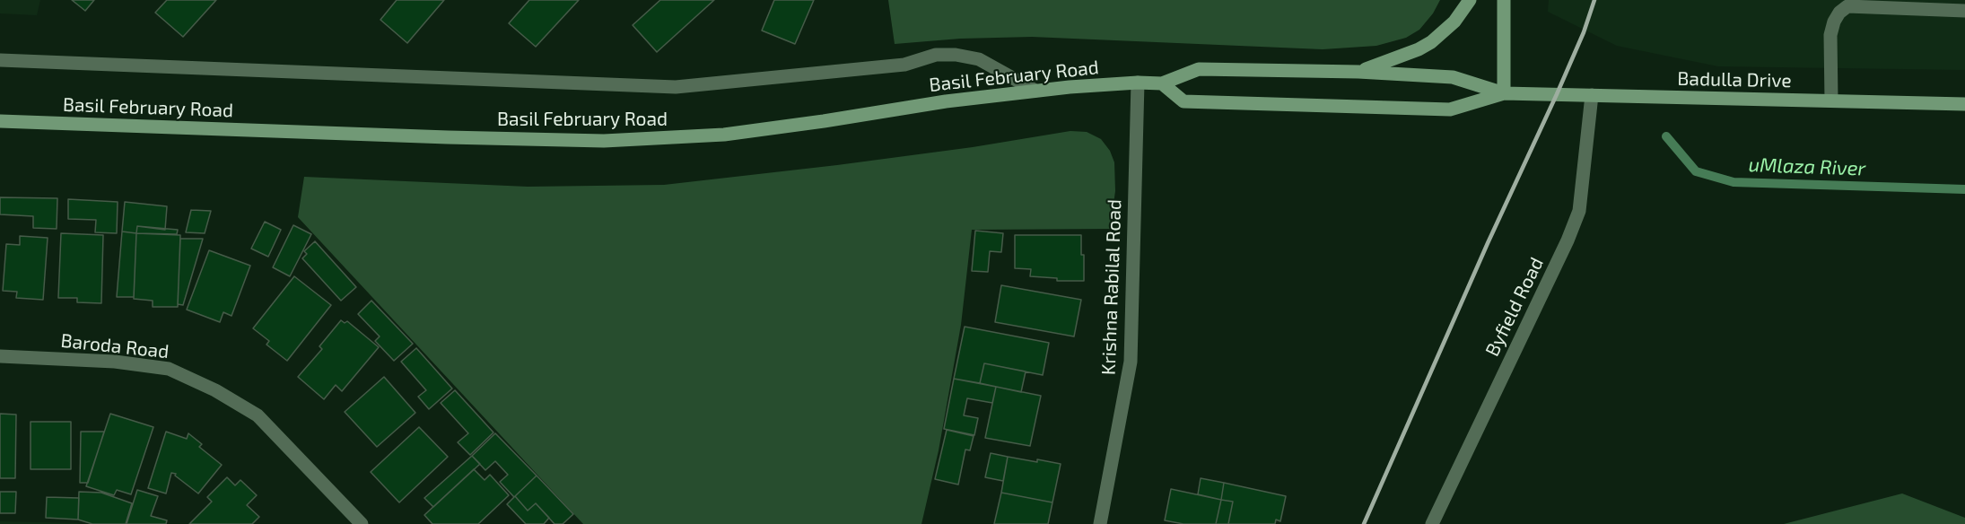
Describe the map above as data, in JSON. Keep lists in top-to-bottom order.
{
  "streets": {
    "street": [
      "Basil February Road",
      "Badulla Drive",
      "Krishna Rabilal Road",
      "Byfield Road",
      "Baroda Road"
    ]
  },
  "crossings": [
    ["Basil February Road", "Badulla Drive"],
    ["Basil February Road", "Krishna Rabilal Road"],
    ["Badulla Drive", "Byfield Road"]
  ],
  "water": ["uMlaza River"]
}
